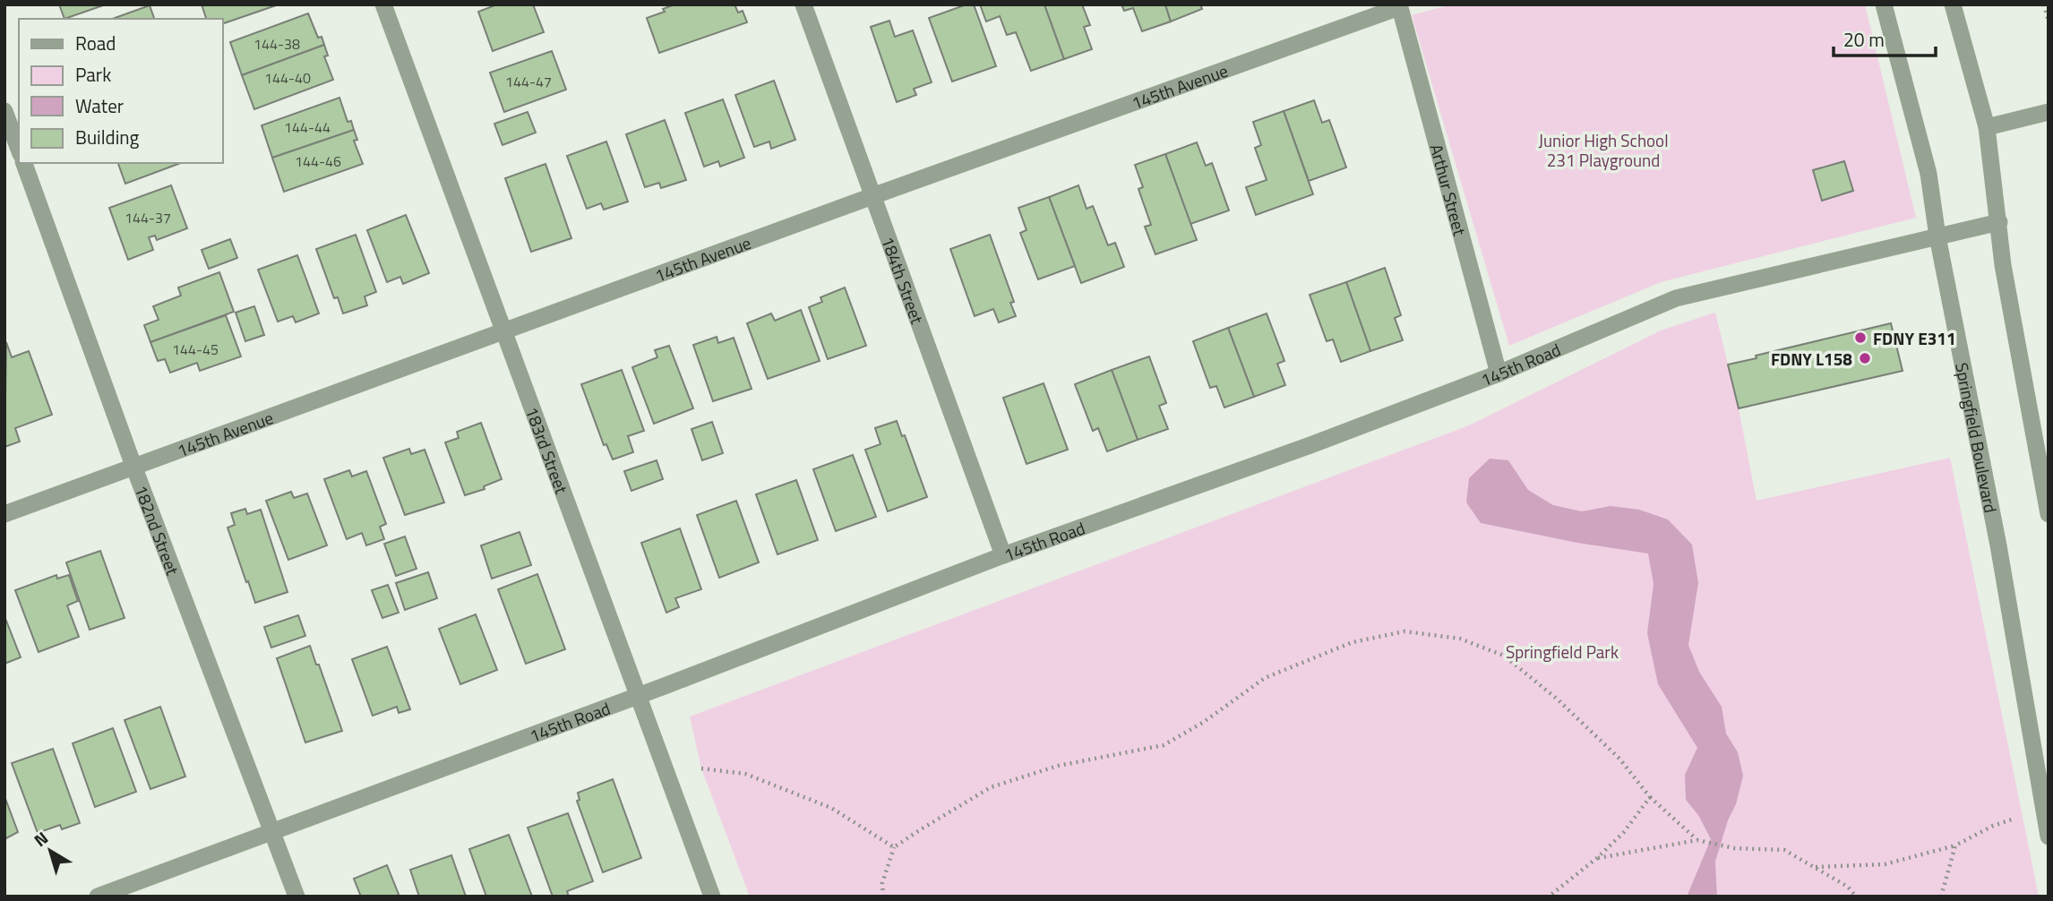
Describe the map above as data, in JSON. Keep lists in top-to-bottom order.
{
  "streets": {
    "street": [
      "145th Avenue",
      "Arthur Street",
      "184th Street",
      "145th Road",
      "Springfield Boulevard",
      "183rd Street",
      "182nd Street"
    ]
  },
  "crossings": [
    ["145th Avenue", "Arthur Street"],
    ["145th Avenue", "184th Street"],
    ["145th Avenue", "183rd Street"],
    ["145th Avenue", "182nd Street"],
    ["Arthur Street", "145th Road"],
    ["184th Street", "145th Road"],
    ["145th Road", "Springfield Boulevard"],
    ["145th Road", "183rd Street"],
    ["145th Road", "182nd Street"]
  ],
  "parks": ["Junior High School 231 Playground", "Springfield Park"],
  "places": ["FDNY E311", "FDNY L158"],
  "house_numbers": [
    "144-38",
    "144-40",
    "144-47",
    "144-44",
    "144-46",
    "144-37",
    "144-45"
  ],
  "legend": [
    "Road",
    "Park",
    "Water",
    "Building"
  ],
  "scale_bar": "20 m",
  "north": "top left"
}
